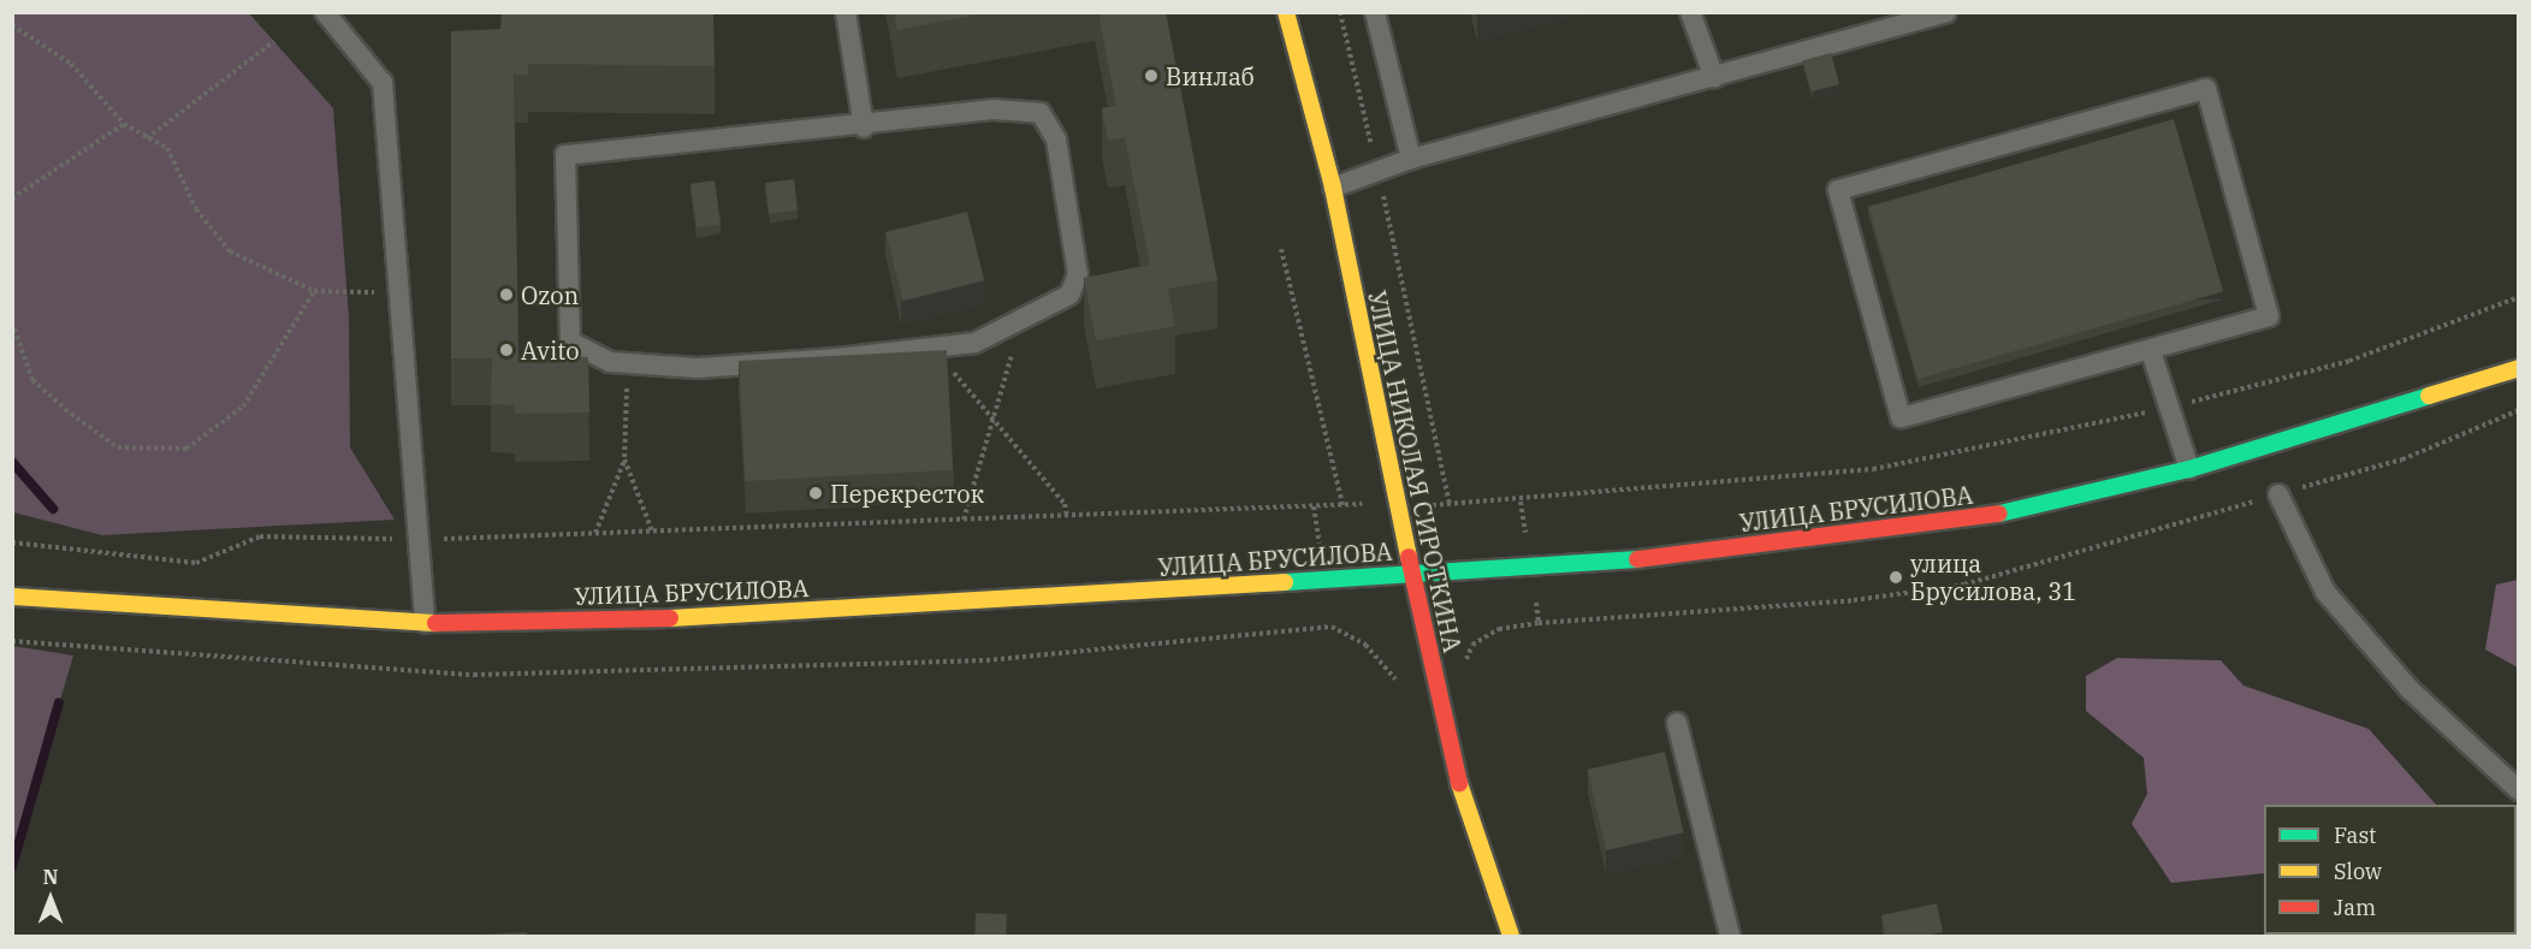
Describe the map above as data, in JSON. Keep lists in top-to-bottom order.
{
  "streets": {
    "street": ["УЛИЦА НИКОЛАЯ СИРОТКИНА", "УЛИЦА БРУСИЛОВА"]
  },
  "crossings": [
    ["УЛИЦА НИКОЛАЯ СИРОТКИНА", "УЛИЦА БРУСИЛОВА"]
  ],
  "places": [
    "Винлаб",
    "Ozon",
    "Avito",
    "Перекресток",
    "улица Брусилова, 31"
  ],
  "legend": ["Fast", "Slow", "Jam"],
  "north": "top"
}
